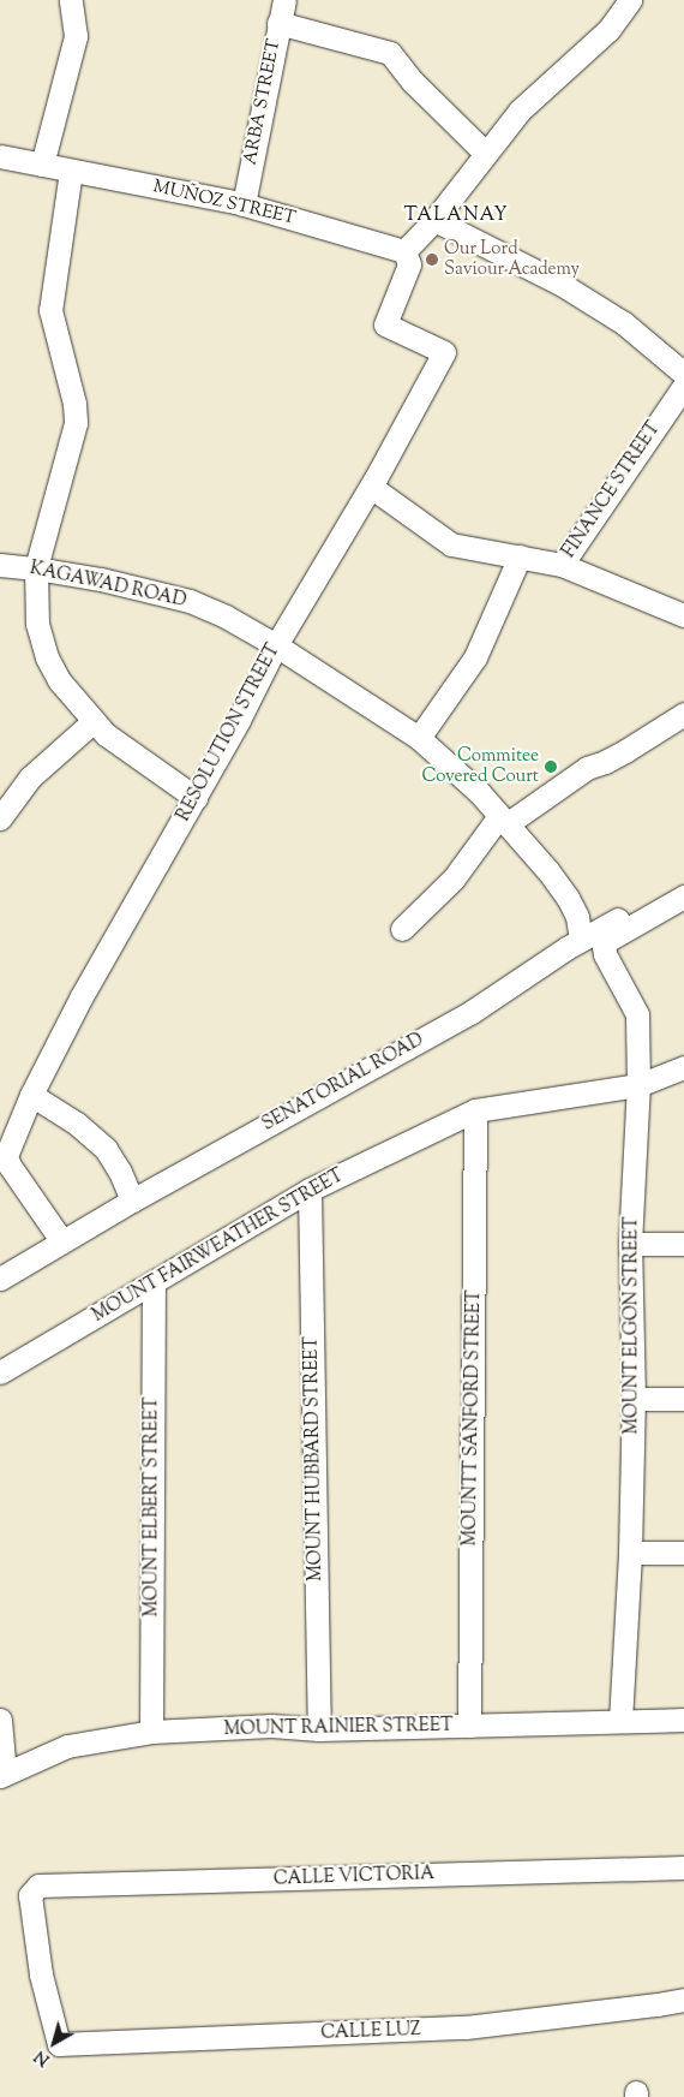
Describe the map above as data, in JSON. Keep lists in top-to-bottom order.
{
  "streets": {
    "street": [
      "ARBA STREET",
      "MUÑOZ STREET",
      "FINANCE STREET",
      "KAGAWAD ROAD",
      "RESOLUTION STREET",
      "SENATORIAL ROAD",
      "MOUNT FAIRWEATHER STREET",
      "MOUNT ELGON STREET",
      "MOUNTT SANFORD STREET",
      "MOUNT HUBBARD STREET",
      "MOUNT ELBERT STREET",
      "MOUNT RAINIER STREET",
      "CALLE VICTORIA",
      "CALLE LUZ"
    ]
  },
  "crossings": [
    ["ARBA STREET", "MUÑOZ STREET"],
    ["MUÑOZ STREET", "RESOLUTION STREET"],
    ["KAGAWAD ROAD", "RESOLUTION STREET"],
    ["KAGAWAD ROAD", "SENATORIAL ROAD"],
    ["RESOLUTION STREET", "SENATORIAL ROAD"],
    ["MOUNT FAIRWEATHER STREET", "MOUNT ELGON STREET"],
    ["MOUNT FAIRWEATHER STREET", "MOUNTT SANFORD STREET"],
    ["MOUNT FAIRWEATHER STREET", "MOUNT HUBBARD STREET"],
    ["MOUNT FAIRWEATHER STREET", "MOUNT ELBERT STREET"],
    ["MOUNT ELGON STREET", "MOUNT RAINIER STREET"],
    ["MOUNTT SANFORD STREET", "MOUNT RAINIER STREET"],
    ["MOUNT HUBBARD STREET", "MOUNT RAINIER STREET"],
    ["MOUNT ELBERT STREET", "MOUNT RAINIER STREET"],
    ["CALLE VICTORIA", "CALLE LUZ"]
  ],
  "districts": ["TALANAY"],
  "places": ["Our Lord Saviour Academy", "Commitee Covered Court"],
  "north": "bottom left"
}
